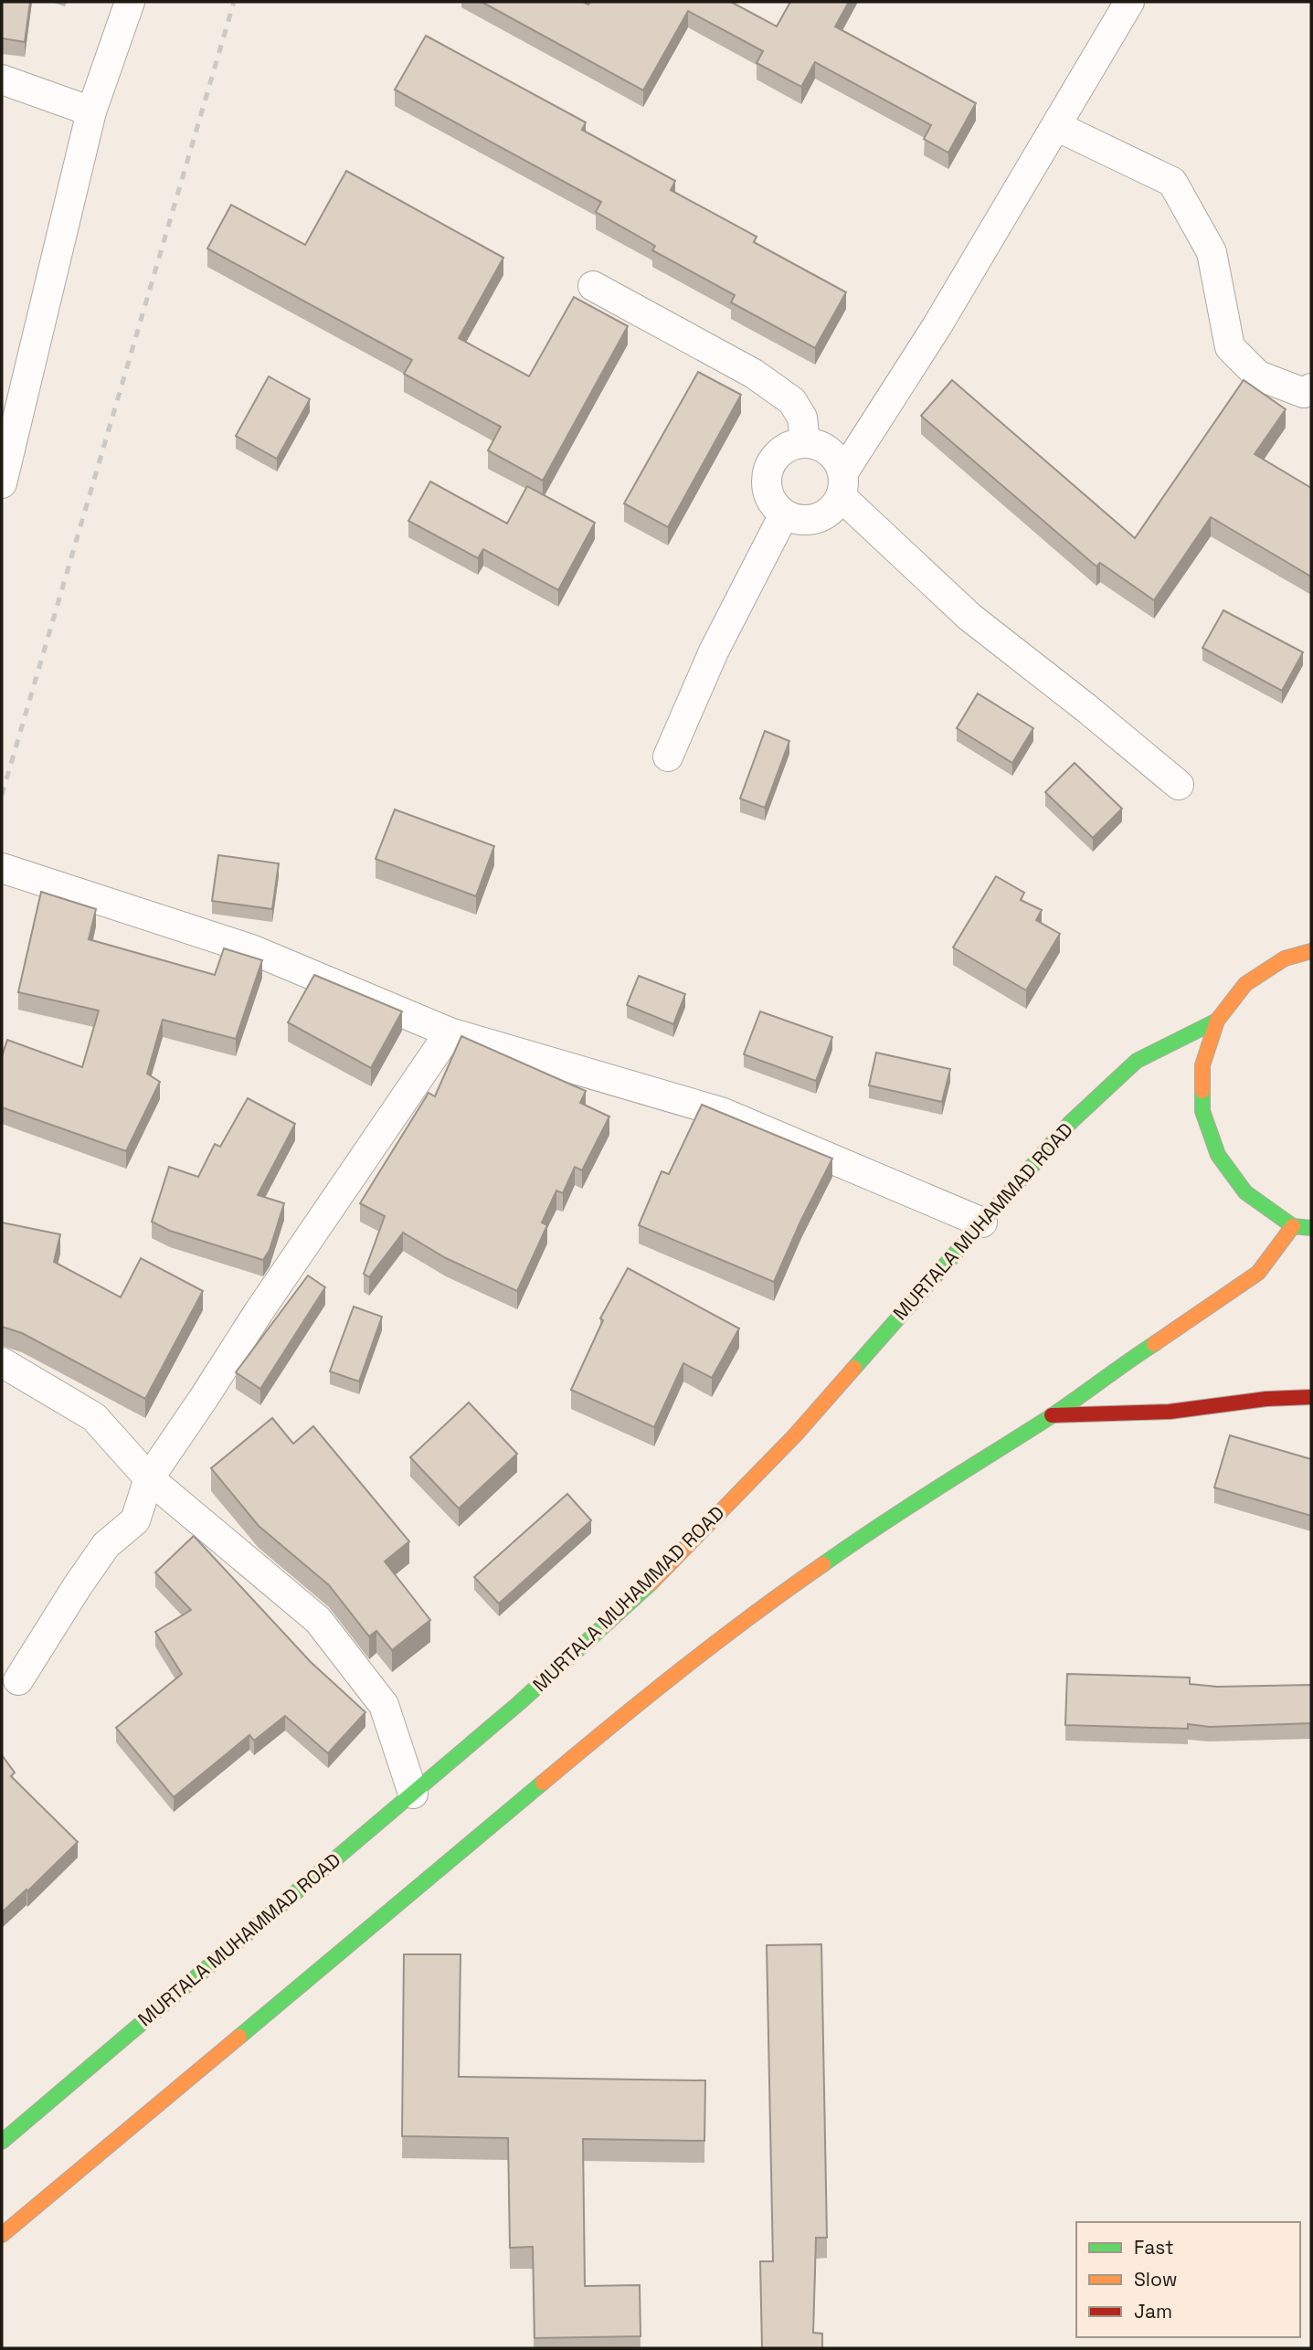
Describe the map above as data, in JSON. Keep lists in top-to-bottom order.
{
  "streets": {
    "highway": ["MURTALA MUHAMMAD ROAD"]
  },
  "legend": ["Fast", "Slow", "Jam"]
}
